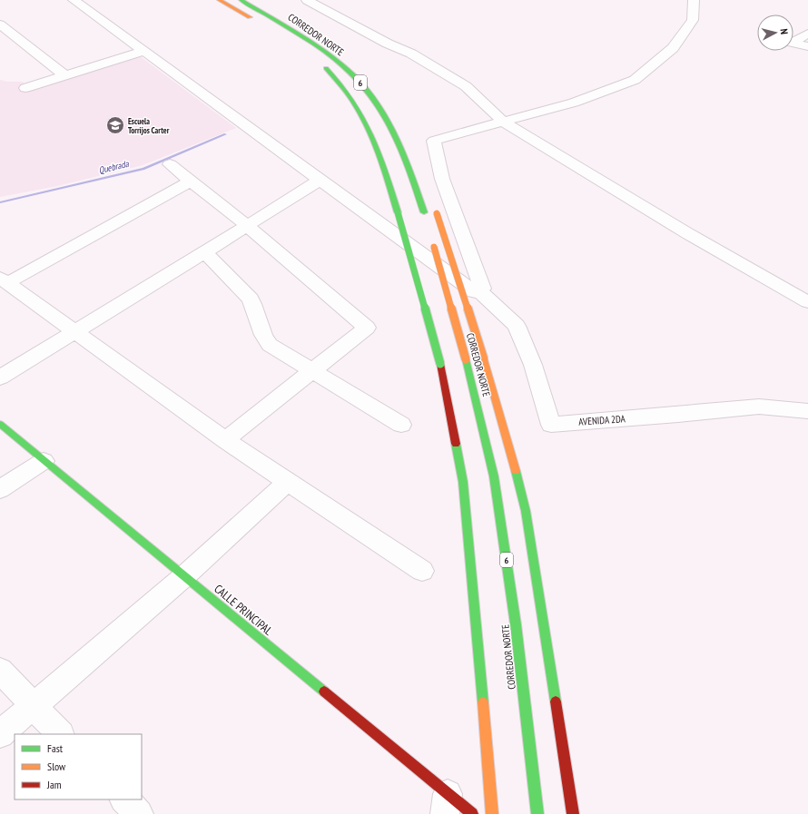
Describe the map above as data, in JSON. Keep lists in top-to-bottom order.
{
  "streets": {
    "main road": ["CORREDOR NORTE", "6", "CALLE PRINCIPAL"],
    "street": ["AVENIDA 2DA"]
  },
  "water": ["Quebrada"],
  "places": {
    "school or university": ["Escuela Torrijos Carter"]
  },
  "legend": ["Fast", "Slow", "Jam"],
  "north": "right"
}
